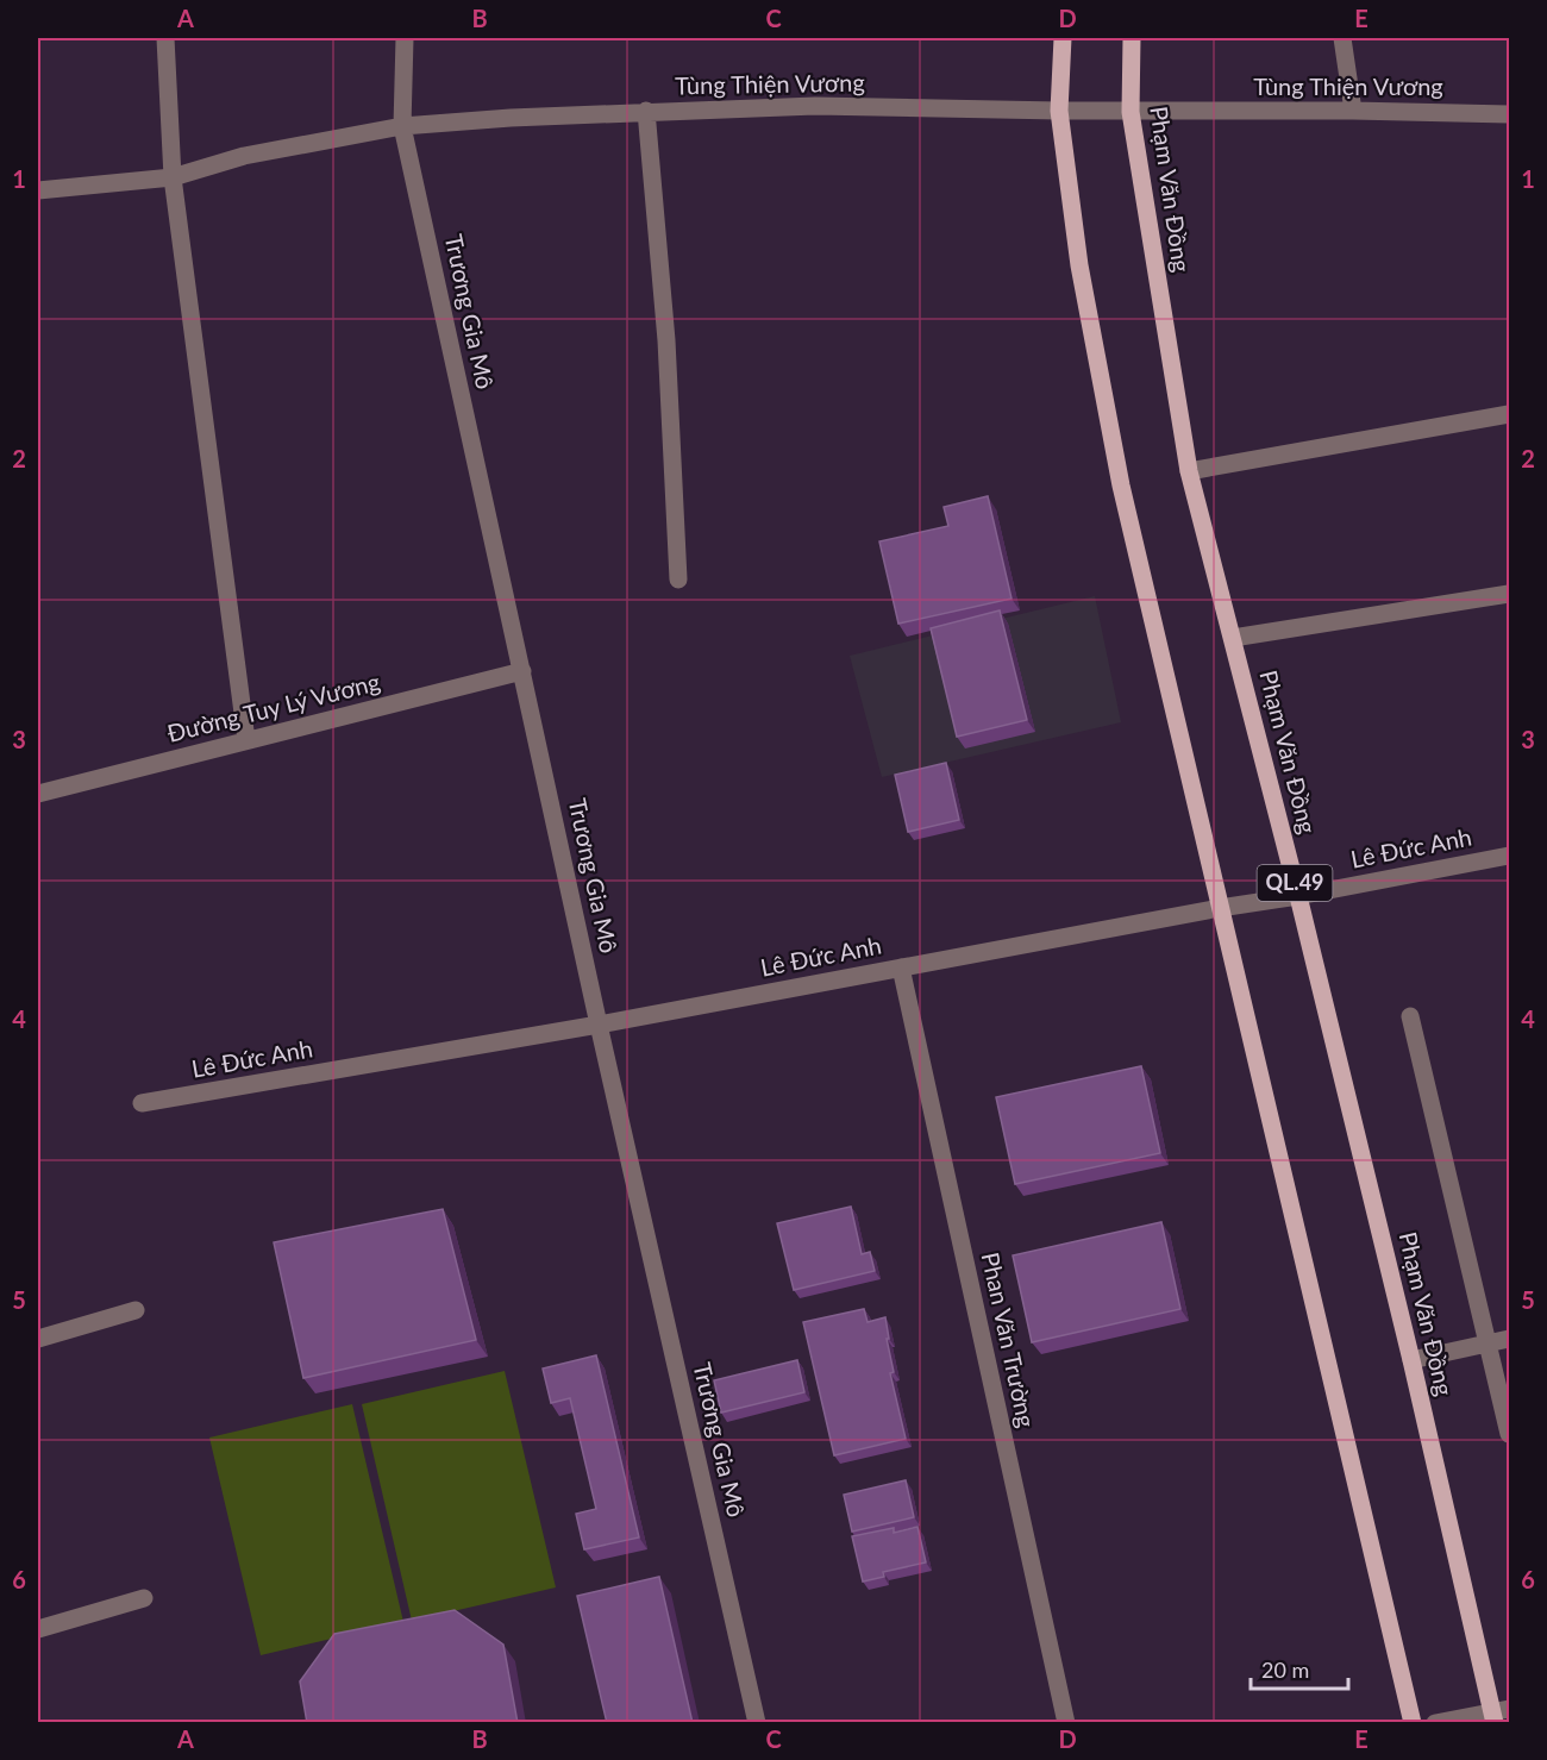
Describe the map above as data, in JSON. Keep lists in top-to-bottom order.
{
  "streets": {
    "main road": ["Phạm Văn Đồng", "QL.49"],
    "street": [
      "Tùng Thiện Vương",
      "Trương Gia Mô",
      "Đường Tuy Lý Vương",
      "Lê Đức Anh",
      "Phan Văn Trường"
    ]
  },
  "crossings": [
    ["Tùng Thiện Vương", "Phạm Văn Đồng"],
    ["Tùng Thiện Vương", "Trương Gia Mô"],
    ["Phạm Văn Đồng", "Lê Đức Anh"],
    ["Trương Gia Mô", "Đường Tuy Lý Vương"],
    ["Trương Gia Mô", "Lê Đức Anh"],
    ["Lê Đức Anh", "Phan Văn Trường"]
  ],
  "scale_bar": "20 m",
  "grid": {
    "columns": [
      "A",
      "B",
      "C",
      "D",
      "E"
    ],
    "rows": [
      "1",
      "2",
      "3",
      "4",
      "5",
      "6"
    ]
  }
}
